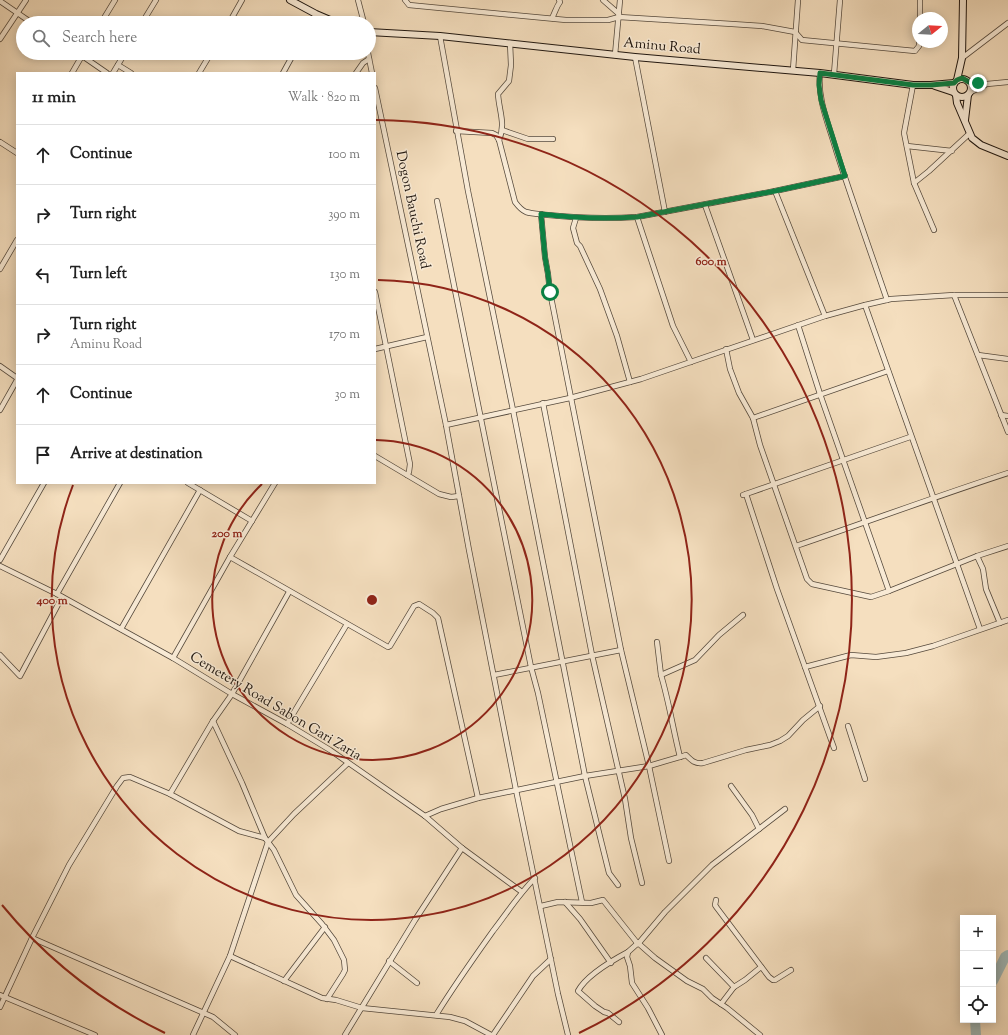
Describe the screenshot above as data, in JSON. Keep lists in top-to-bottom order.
{
  "streets": {
    "street": ["Aminu Road", "Dogon Bauchi Road", "Cemetery Road Sabon Gari Zaria"]
  },
  "north": "right",
  "page": {
    "search": "Search here",
    "heading": ["11 min", "Walk · 820 m"],
    "list": [
      ["Continue", "100 m"],
      ["Turn right", "390 m"],
      ["Turn left", "130 m"],
      ["Turn right", "Aminu Road", "170 m"],
      ["Continue", "30 m"],
      "Arrive at destination"
    ],
    "map_buttons": ["+", "−"]
  },
  "rings": ["600 m", "200 m", "400 m"]
}
